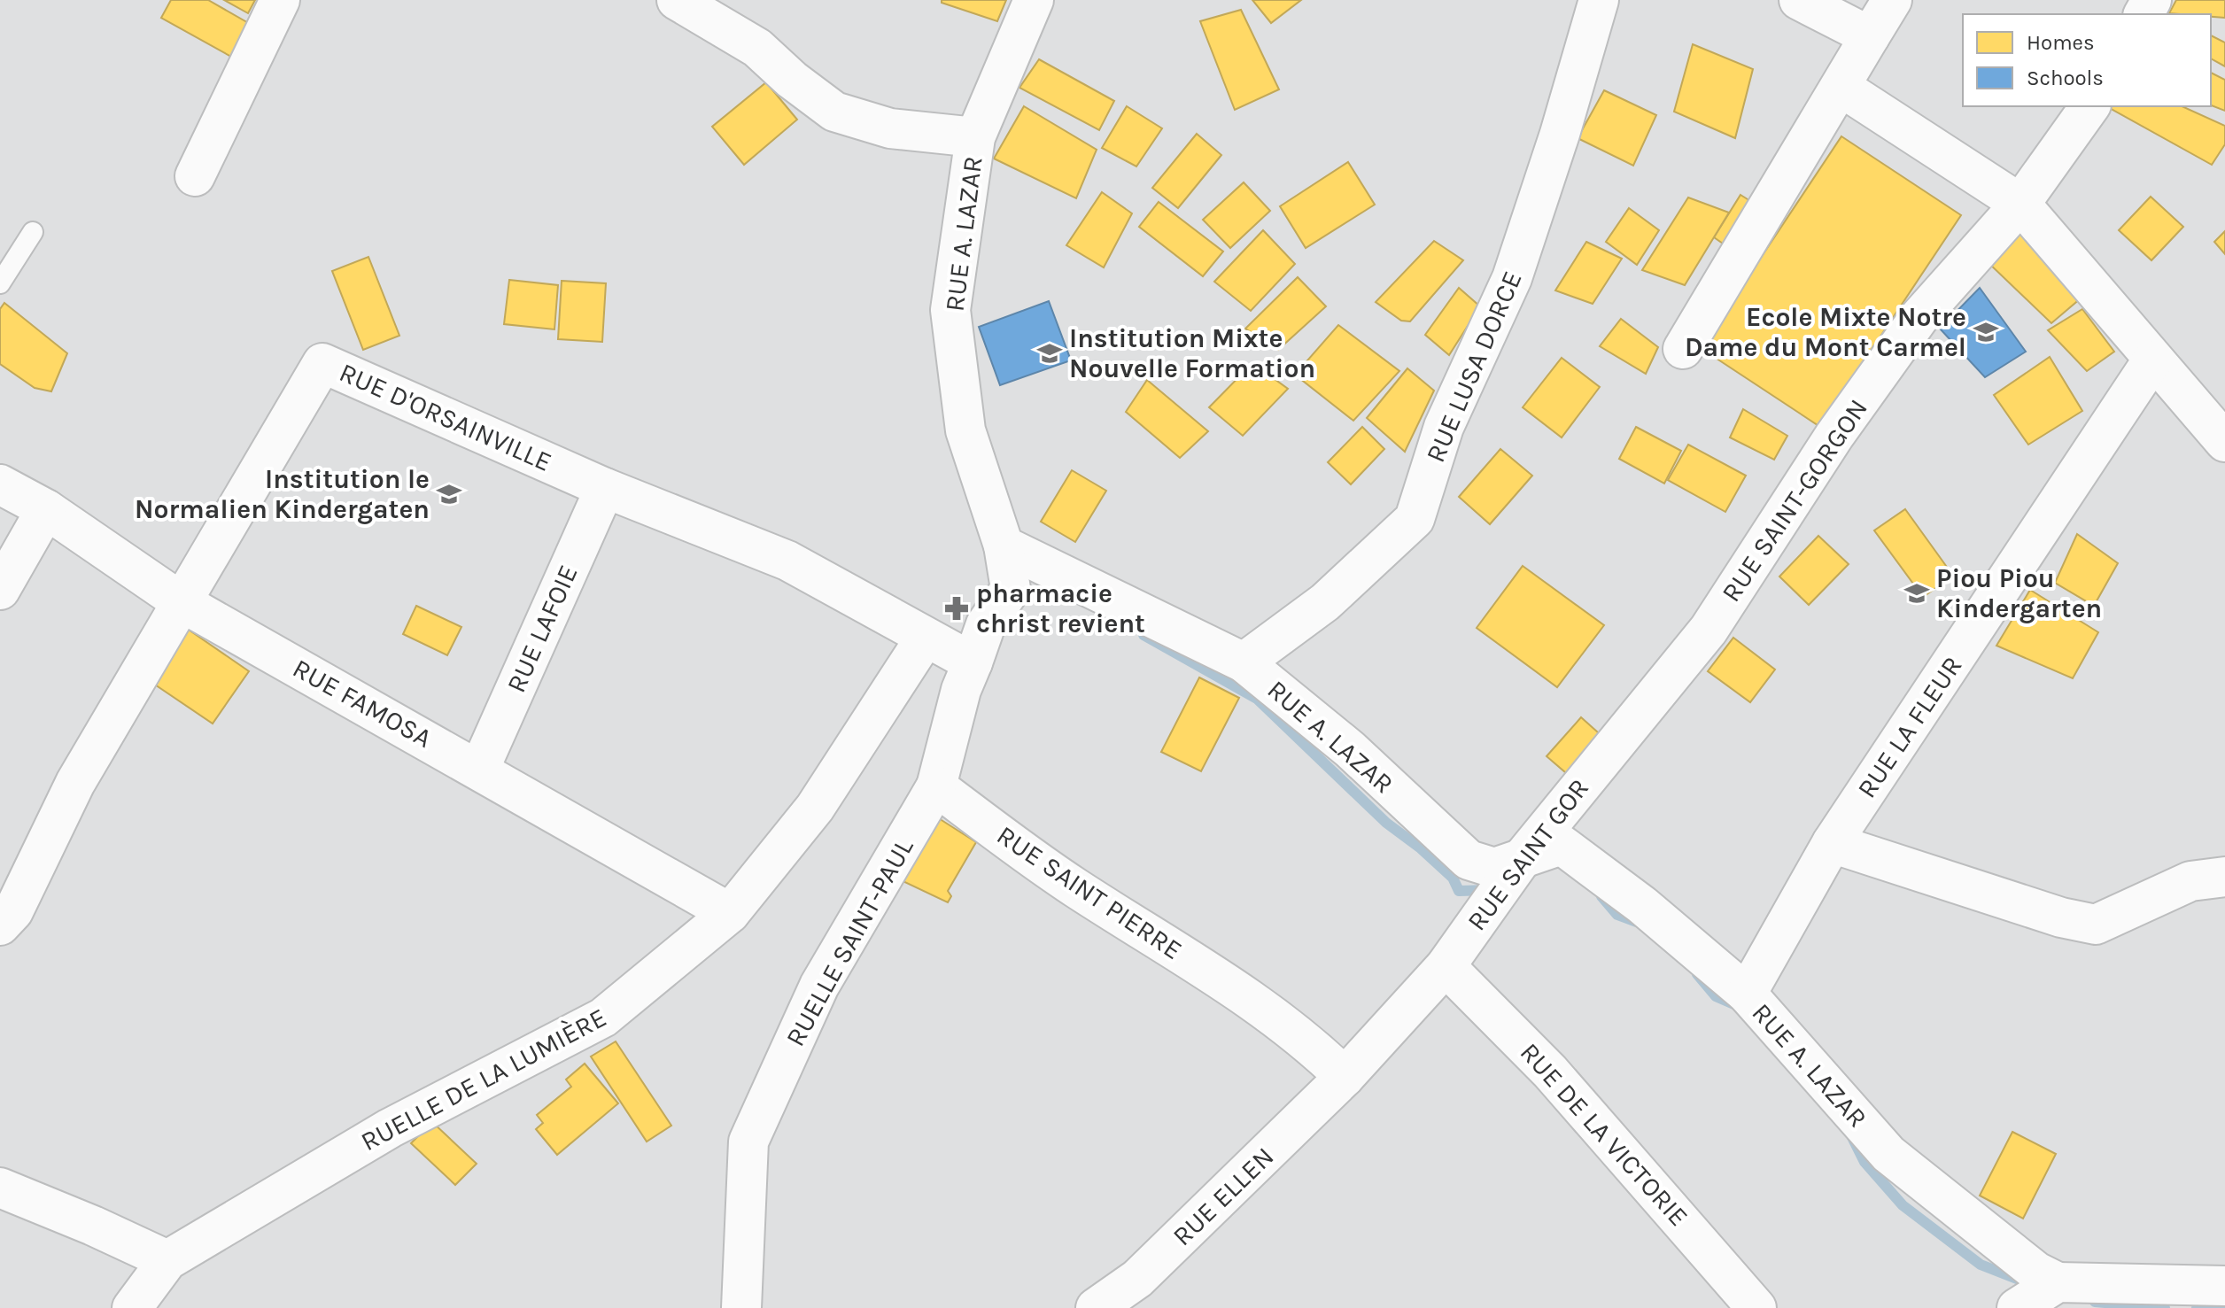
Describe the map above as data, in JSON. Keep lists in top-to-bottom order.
{
  "streets": {
    "street": [
      "RUE A. LAZAR",
      "RUE LUSA DORCE",
      "RUE D'ORSAINVILLE",
      "RUE SAINT-GORGON",
      "RUE LAFOIE",
      "RUE FAMOSA",
      "RUE LA FLEUR",
      "RUE SAINT GOR",
      "RUE SAINT PIERRE",
      "RUELLE SAINT-PAUL",
      "RUELLE DE LA LUMIÈRE",
      "RUE DE LA VICTORIE",
      "RUE ELLEN"
    ]
  },
  "crossings": [
    ["RUE A. LAZAR", "RUE LUSA DORCE"],
    ["RUE A. LAZAR", "RUE LA FLEUR"],
    ["RUE A. LAZAR", "RUE SAINT GOR"],
    ["RUE D'ORSAINVILLE", "RUE LAFOIE"],
    ["RUE D'ORSAINVILLE", "RUE FAMOSA"],
    ["RUE D'ORSAINVILLE", "RUELLE DE LA LUMIÈRE"],
    ["RUE SAINT-GORGON", "RUE SAINT GOR"],
    ["RUE LAFOIE", "RUE FAMOSA"],
    ["RUE FAMOSA", "RUELLE DE LA LUMIÈRE"],
    ["RUE SAINT GOR", "RUE SAINT PIERRE"],
    ["RUE SAINT GOR", "RUE DE LA VICTORIE"],
    ["RUE SAINT GOR", "RUE ELLEN"],
    ["RUE SAINT PIERRE", "RUELLE SAINT-PAUL"],
    ["RUE SAINT PIERRE", "RUE ELLEN"]
  ],
  "places": {
    "school or university": [
      "Ecole Mixte Notre Dame du Mont Carmel",
      "Institution Mixte Nouvelle Formation",
      "Institution le Normalien Kindergaten",
      "Piou Piou Kindergarten"
    ],
    "pharmacy": ["pharmacie christ revient"]
  },
  "legend": ["Homes", "Schools"]
}
